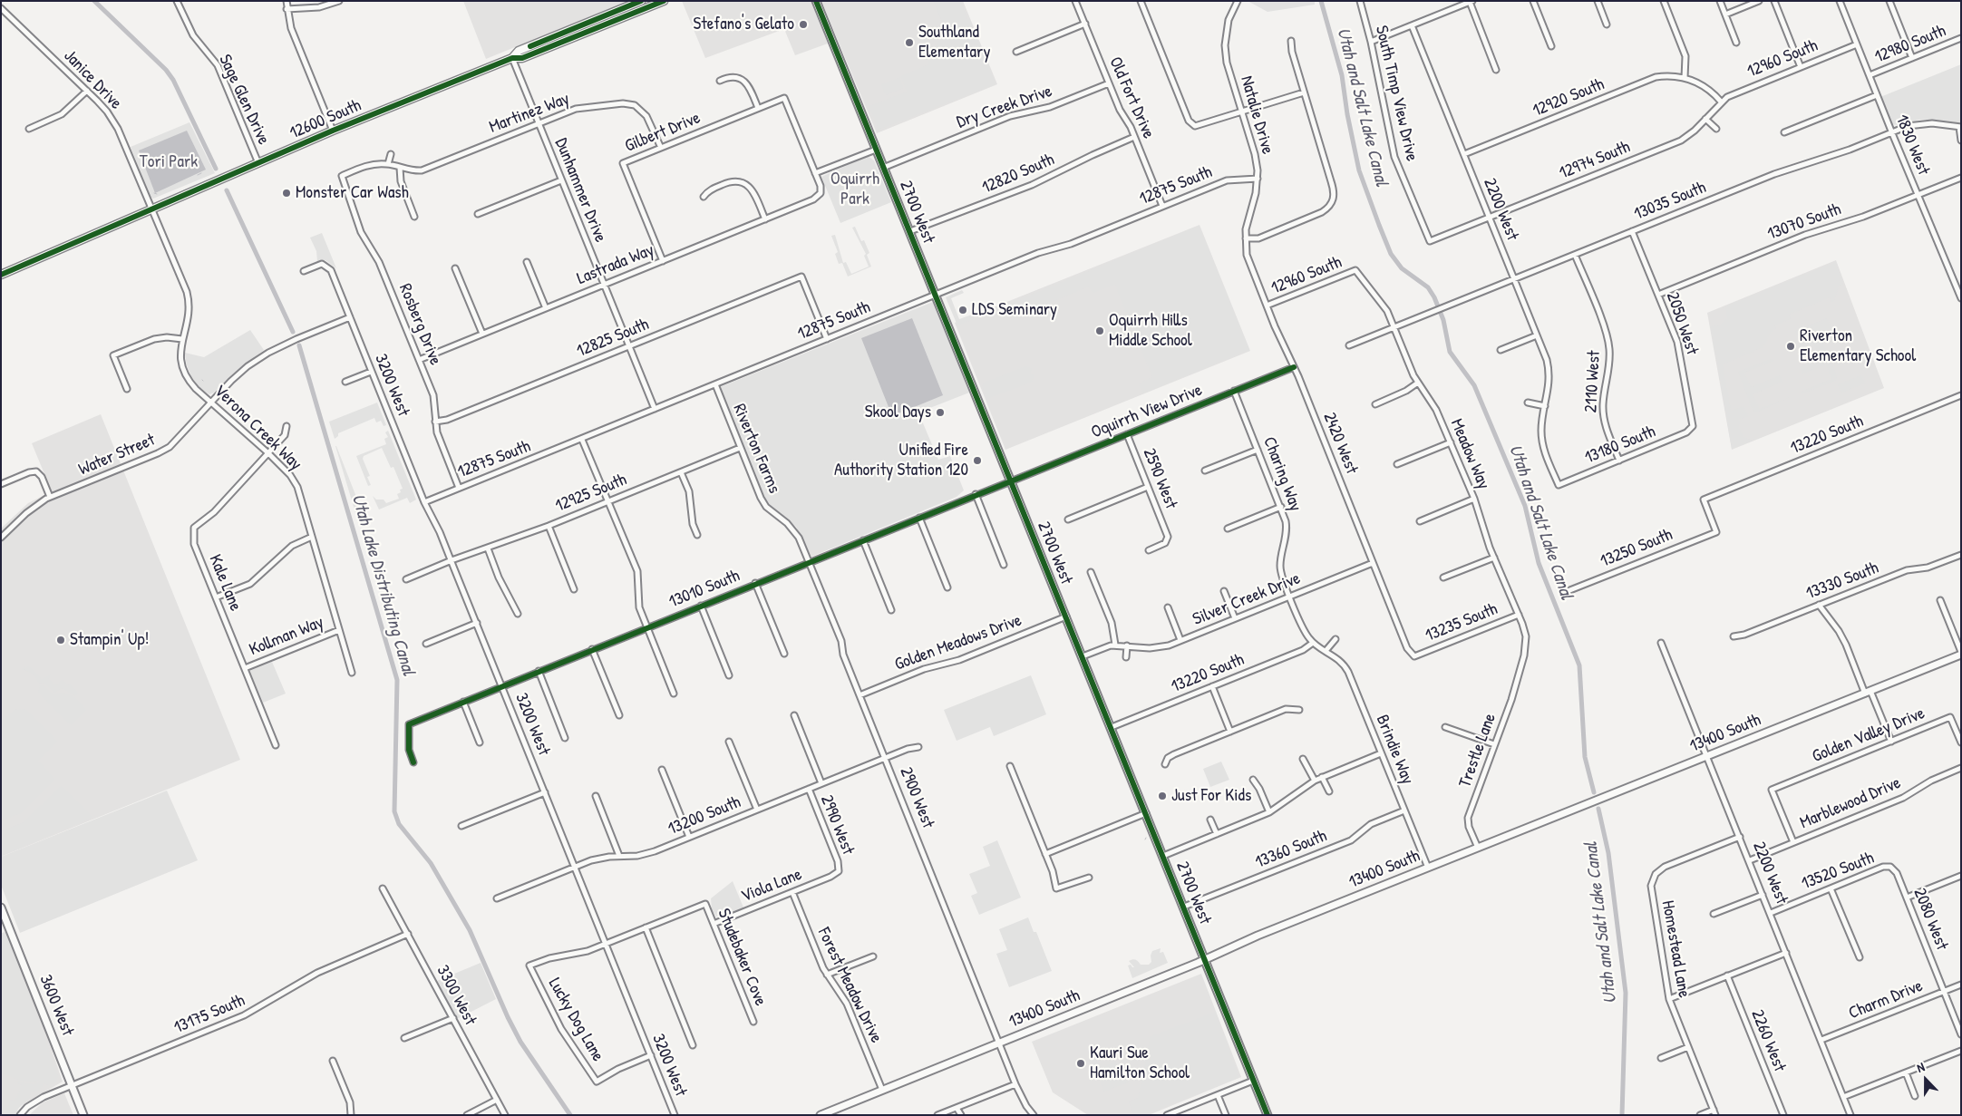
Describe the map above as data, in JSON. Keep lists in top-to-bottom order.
{
  "streets": {
    "main road": [
      "12600 South",
      "2700 West",
      "13400 South",
      "3600 West"
    ],
    "street": [
      "12980 South",
      "12960 South",
      "Janice Drive",
      "South Timp View Drive",
      "Old Fort Drive",
      "12920 South",
      "Sage Glen Drive",
      "Dry Creek Drive",
      "Martinez Way",
      "Natalie Drive",
      "Gilbert Drive",
      "1830 West",
      "12974 South",
      "12820 South",
      "12875 South",
      "Dunhammer Drive",
      "13035 South",
      "2200 West",
      "13070 South",
      "Lastrada Way",
      "2050 West",
      "Rosberg Drive",
      "12825 South",
      "2110 West",
      "3200 West",
      "Oquirrh View Drive",
      "Verona Creek Way",
      "13220 South",
      "2420 West",
      "13180 South",
      "Riverton Farms",
      "Meadow Way",
      "Water Street",
      "Charing Way",
      "2590 West",
      "12925 South",
      "13250 South",
      "13330 South",
      "Kale Lane",
      "13010 South",
      "Silver Creek Drive",
      "13235 South",
      "Kollman Way",
      "Golden Meadows Drive",
      "Golden Valley Drive",
      "Brindie Way",
      "Trestle Lane",
      "2900 West",
      "Marblewood Drive",
      "13200 South",
      "2990 West",
      "13360 South",
      "13520 South",
      "Viola Lane",
      "2080 West",
      "Homestead Lane",
      "Studebaker Cove",
      "Forest Meadow Drive",
      "3300 West",
      "Charm Drive",
      "13175 South",
      "Lucky Dog Lane",
      "2260 West"
    ]
  },
  "crossings": [
    ["12980 South", "1830 West"],
    ["12960 South", "1830 West"],
    ["12960 South", "12974 South"],
    ["12960 South", "2420 West"],
    ["12960 South", "Meadow Way"],
    ["Janice Drive", "12600 South"],
    ["Janice Drive", "Verona Creek Way"],
    ["South Timp View Drive", "12974 South"],
    ["Old Fort Drive", "Dry Creek Drive"],
    ["Old Fort Drive", "12820 South"],
    ["Old Fort Drive", "12875 South"],
    ["12920 South", "2200 West"],
    ["Sage Glen Drive", "12600 South"],
    ["Dry Creek Drive", "2700 West"],
    ["Martinez Way", "Gilbert Drive"],
    ["Martinez Way", "Dunhammer Drive"],
    ["Martinez Way", "Rosberg Drive"],
    ["Natalie Drive", "12875 South"],
    ["Natalie Drive", "2420 West"],
    ["12600 South", "Dunhammer Drive"],
    ["12600 South", "Verona Creek Way"],
    ["Gilbert Drive", "Lastrada Way"],
    ["1830 West", "13035 South"],
    ["1830 West", "13070 South"],
    ["12974 South", "2200 West"],
    ["12820 South", "2700 West"],
    ["12875 South", "Dunhammer Drive"],
    ["12875 South", "2700 West"],
    ["12875 South", "Rosberg Drive"],
    ["12875 South", "12825 South"],
    ["12875 South", "3200 West"],
    ["12875 South", "Riverton Farms"],
    ["Dunhammer Drive", "Lastrada Way"],
    ["Dunhammer Drive", "12825 South"],
    ["13035 South", "2200 West"],
    ["13035 South", "2050 West"],
    ["13035 South", "2110 West"],
    ["13035 South", "Meadow Way"],
    ["2200 West", "13180 South"],
    ["2200 West", "13400 South"],
    ["2200 West", "Marblewood Drive"],
    ["2200 West", "13520 South"],
    ["2200 West", "Homestead Lane"],
    ["2200 West", "Charm Drive"],
    ["2700 West", "Oquirrh View Drive"],
    ["2700 West", "13220 South"],
    ["2700 West", "13010 South"],
    ["2700 West", "Silver Creek Drive"],
    ["2700 West", "Golden Meadows Drive"],
    ["2700 West", "13400 South"],
    ["2700 West", "13360 South"],
    ["13070 South", "2050 West"],
    ["Lastrada Way", "Rosberg Drive"],
    ["2050 West", "13180 South"],
    ["Rosberg Drive", "12825 South"],
    ["2110 West", "13180 South"],
    ["3200 West", "Water Street"],
    ["3200 West", "12925 South"],
    ["3200 West", "13010 South"],
    ["3200 West", "13200 South"],
    ["3200 West", "Lucky Dog Lane"],
    ["Oquirrh View Drive", "2420 West"],
    ["Oquirrh View Drive", "Charing Way"],
    ["Oquirrh View Drive", "2590 West"],
    ["Oquirrh View Drive", "13010 South"],
    ["Verona Creek Way", "Water Street"],
    ["Verona Creek Way", "Kale Lane"],
    ["Verona Creek Way", "Kollman Way"],
    ["13220 South", "13250 South"],
    ["13220 South", "Brindie Way"],
    ["2420 West", "Silver Creek Drive"],
    ["2420 West", "13235 South"],
    ["Riverton Farms", "12925 South"],
    ["Riverton Farms", "13010 South"],
    ["Riverton Farms", "2900 West"],
    ["Meadow Way", "13235 South"],
    ["Meadow Way", "Trestle Lane"],
    ["Charing Way", "Silver Creek Drive"],
    ["Charing Way", "Brindie Way"],
    ["Kale Lane", "Kollman Way"],
    ["13010 South", "2900 West"],
    ["Silver Creek Drive", "Brindie Way"],
    ["Golden Meadows Drive", "2900 West"],
    ["13400 South", "Brindie Way"],
    ["13400 South", "Trestle Lane"],
    ["13400 South", "2900 West"],
    ["13400 South", "Forest Meadow Drive"],
    ["Golden Valley Drive", "Marblewood Drive"],
    ["Brindie Way", "13360 South"],
    ["2900 West", "13200 South"],
    ["13200 South", "2990 West"],
    ["2990 West", "Viola Lane"],
    ["13520 South", "2080 West"],
    ["Viola Lane", "Studebaker Cove"],
    ["Viola Lane", "Forest Meadow Drive"],
    ["2080 West", "Charm Drive"],
    ["3300 West", "13175 South"],
    ["3600 West", "13175 South"]
  ],
  "water": ["Utah and Salt Lake Canal", "Utah Lake Distributing Canal"],
  "parks": ["Tori Park", "Oquirrh Park"],
  "places": [
    "Stefano's Gelato",
    "Southland Elementary",
    "Monster Car Wash",
    "LDS Seminary",
    "Oquirrh Hills Middle School",
    "Riverton Elementary School",
    "Skool Days",
    "Unified Fire Authority Station 120",
    "Stampin' Up!",
    "Just For Kids",
    "Kauri Sue Hamilton School"
  ],
  "north": "top"
}
